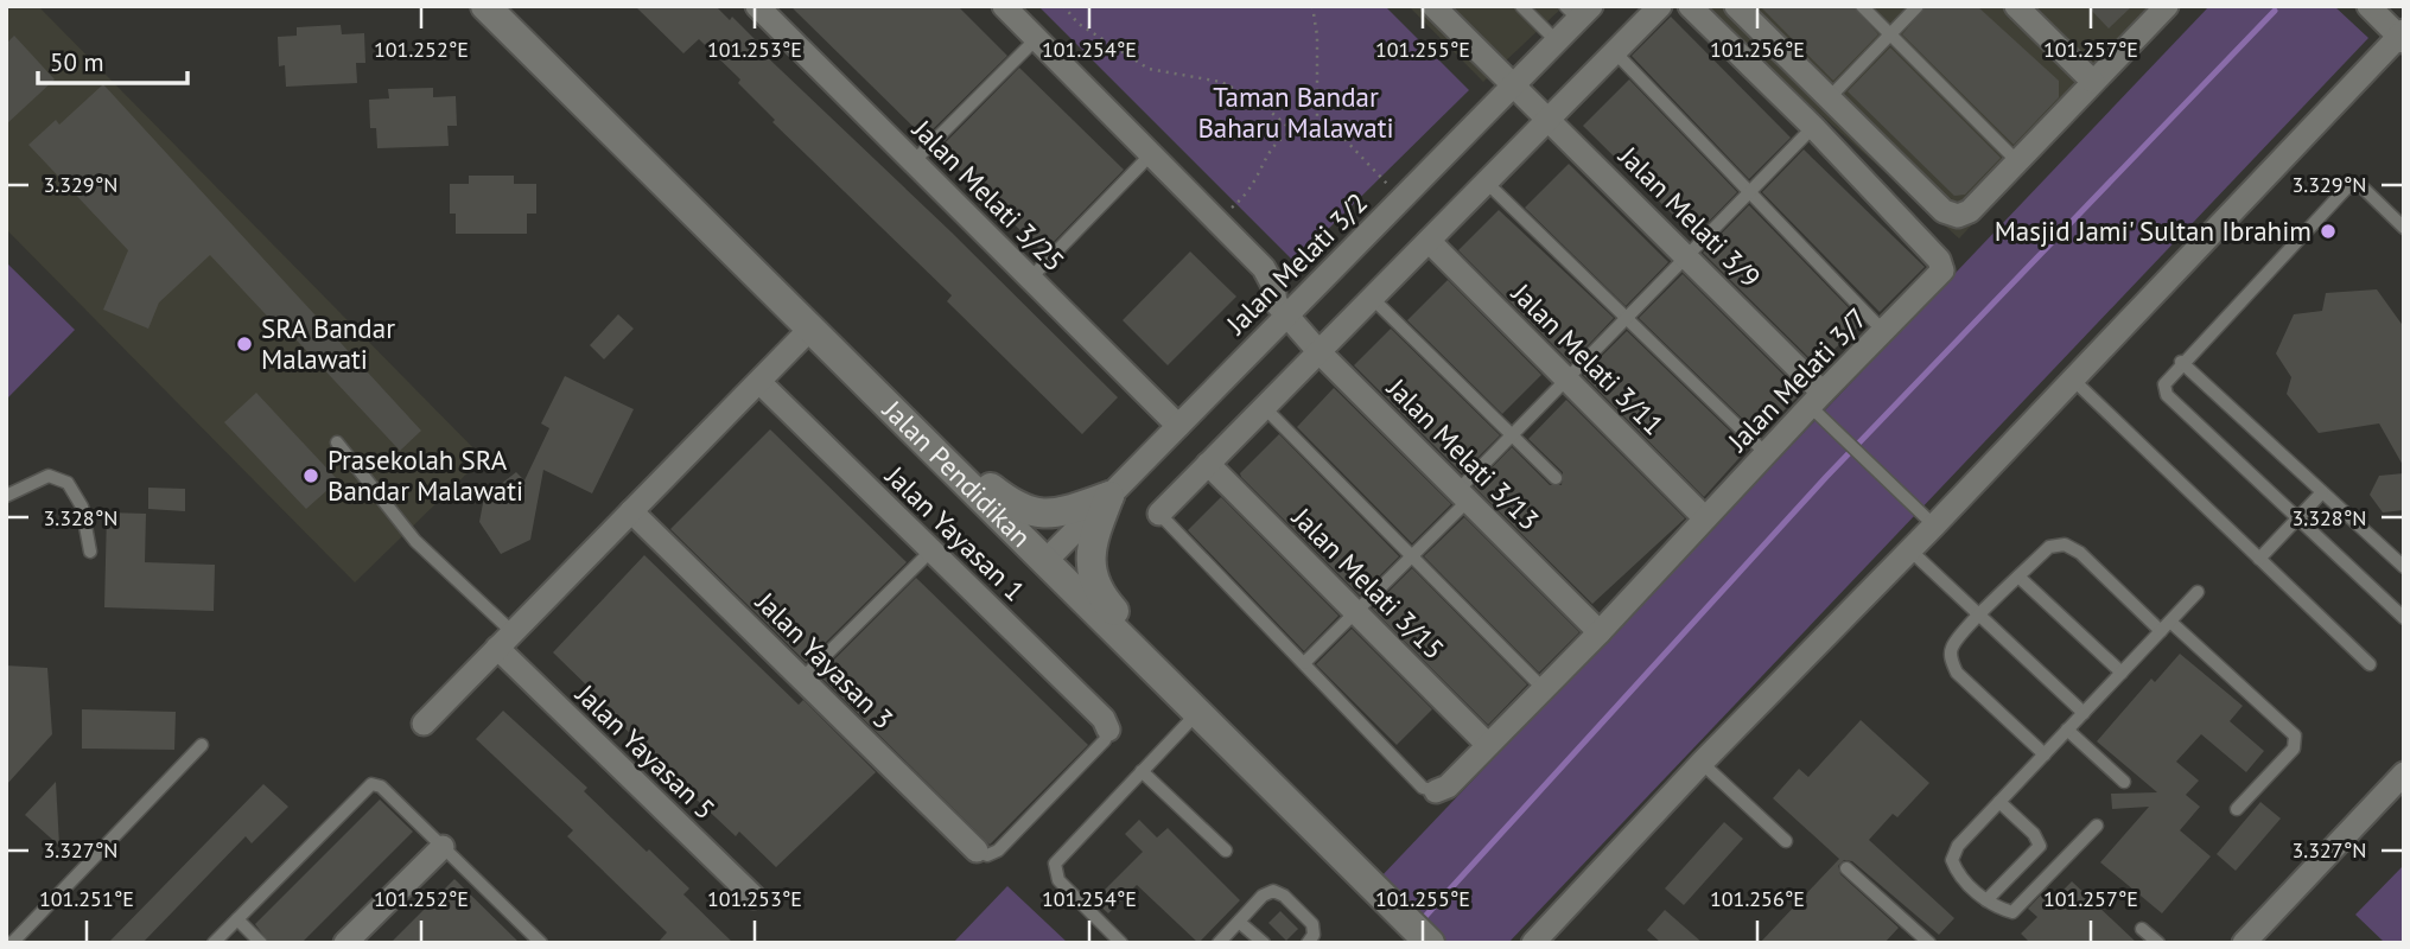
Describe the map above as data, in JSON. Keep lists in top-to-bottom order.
{
  "streets": {
    "street": [
      "Jalan Melati 3/25",
      "Jalan Melati 3/9",
      "Jalan Melati 3/2",
      "Jalan Melati 3/11",
      "Jalan Melati 3/7",
      "Jalan Melati 3/13",
      "Jalan Pendidikan",
      "Jalan Yayasan 1",
      "Jalan Melati 3/15",
      "Jalan Yayasan 3",
      "Jalan Yayasan 5"
    ]
  },
  "crossings": [
    ["Jalan Melati 3/25", "Jalan Melati 3/2"],
    ["Jalan Melati 3/9", "Jalan Melati 3/2"],
    ["Jalan Melati 3/9", "Jalan Melati 3/7"],
    ["Jalan Melati 3/2", "Jalan Melati 3/13"],
    ["Jalan Melati 3/2", "Jalan Pendidikan"],
    ["Jalan Melati 3/11", "Jalan Melati 3/7"],
    ["Jalan Melati 3/7", "Jalan Melati 3/13"],
    ["Jalan Melati 3/7", "Jalan Melati 3/15"]
  ],
  "parks": ["Taman Bandar Baharu Malawati"],
  "places": ["Masjid Jami' Sultan Ibrahim", "SRA Bandar Malawati", "Prasekolah SRA Bandar Malawati"],
  "scale_bar": "50 m",
  "coordinates": [
    "101.252°E",
    "101.253°E",
    "101.254°E",
    "101.255°E",
    "101.256°E",
    "101.257°E",
    "3.329°N",
    "3.328°N",
    "3.327°N",
    "101.251°E"
  ]
}
